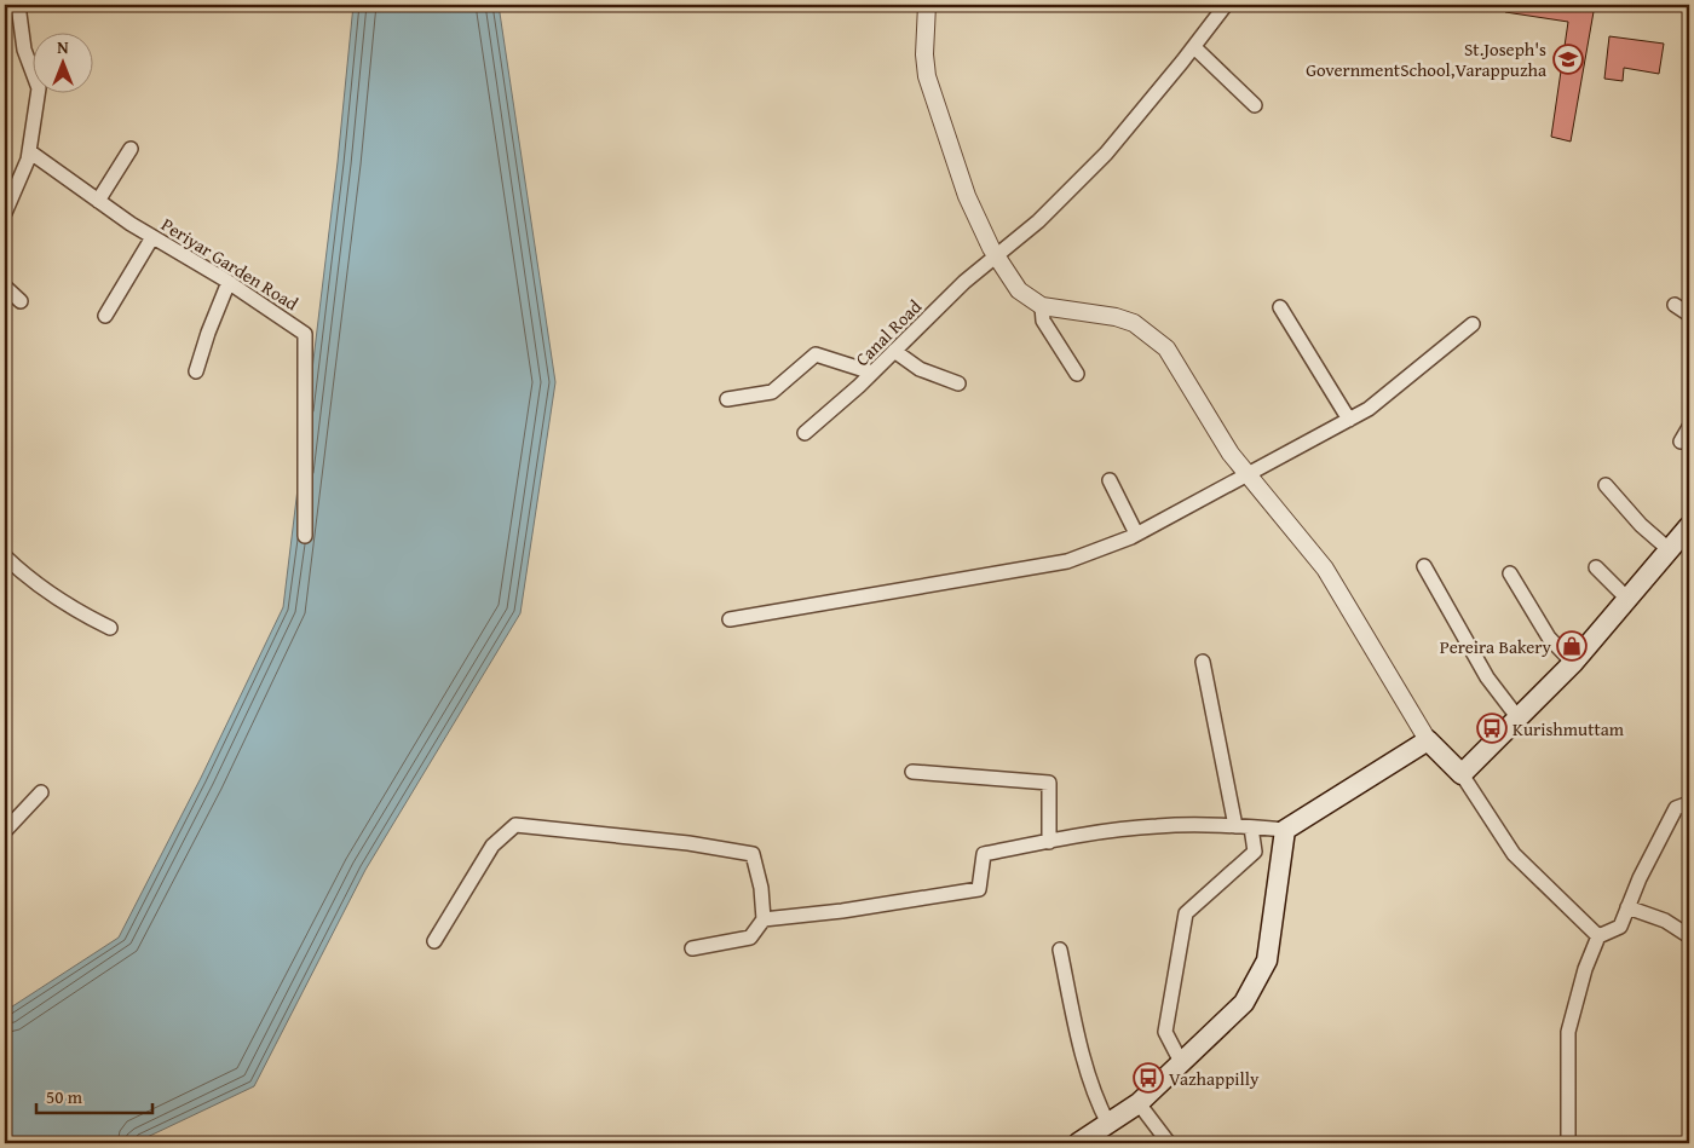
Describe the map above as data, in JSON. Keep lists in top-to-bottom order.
{
  "streets": {
    "street": ["Periyar Garden Road", "Canal Road"]
  },
  "places": {
    "school or university": ["St.Joseph's GovernmentSchool,Varappuzha"],
    "shop": ["Pereira Bakery"],
    "bus stop": ["Kurishmuttam", "Vazhappilly"]
  },
  "scale_bar": "50 m",
  "north": "top"
}
